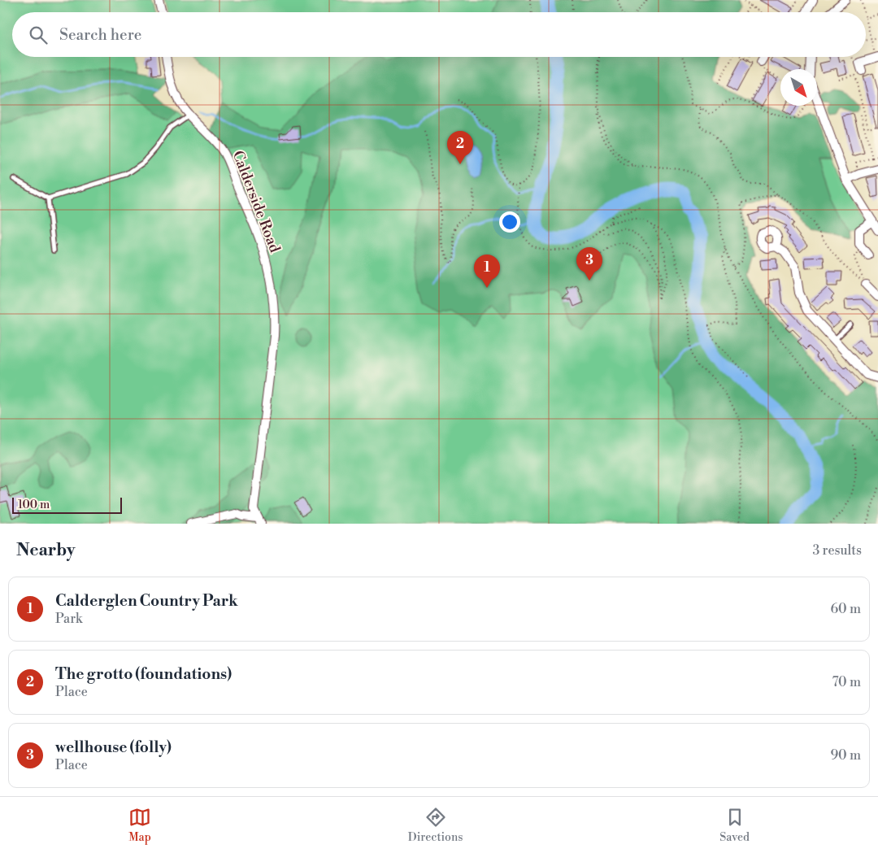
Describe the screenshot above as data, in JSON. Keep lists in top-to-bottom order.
{
  "streets": {
    "street": ["Calderside Road"]
  },
  "scale_bar": "100 m",
  "north": "bottom right",
  "page": {
    "search": "Search here",
    "pins": ["2", "3", "1"],
    "scale": "100 m",
    "heading": ["Nearby", "3 results"],
    "list": [
      {
        "mark": "1",
        "name": "Calderglen Country Park",
        "note": "Park",
        "value": "60 m"
      },
      {
        "mark": "2",
        "name": "The grotto (foundations)",
        "note": "Place",
        "value": "70 m"
      },
      {
        "mark": "3",
        "name": "wellhouse (folly)",
        "note": "Place",
        "value": "90 m"
      }
    ],
    "nav": ["Map", "Directions", "Saved"]
  }
}
